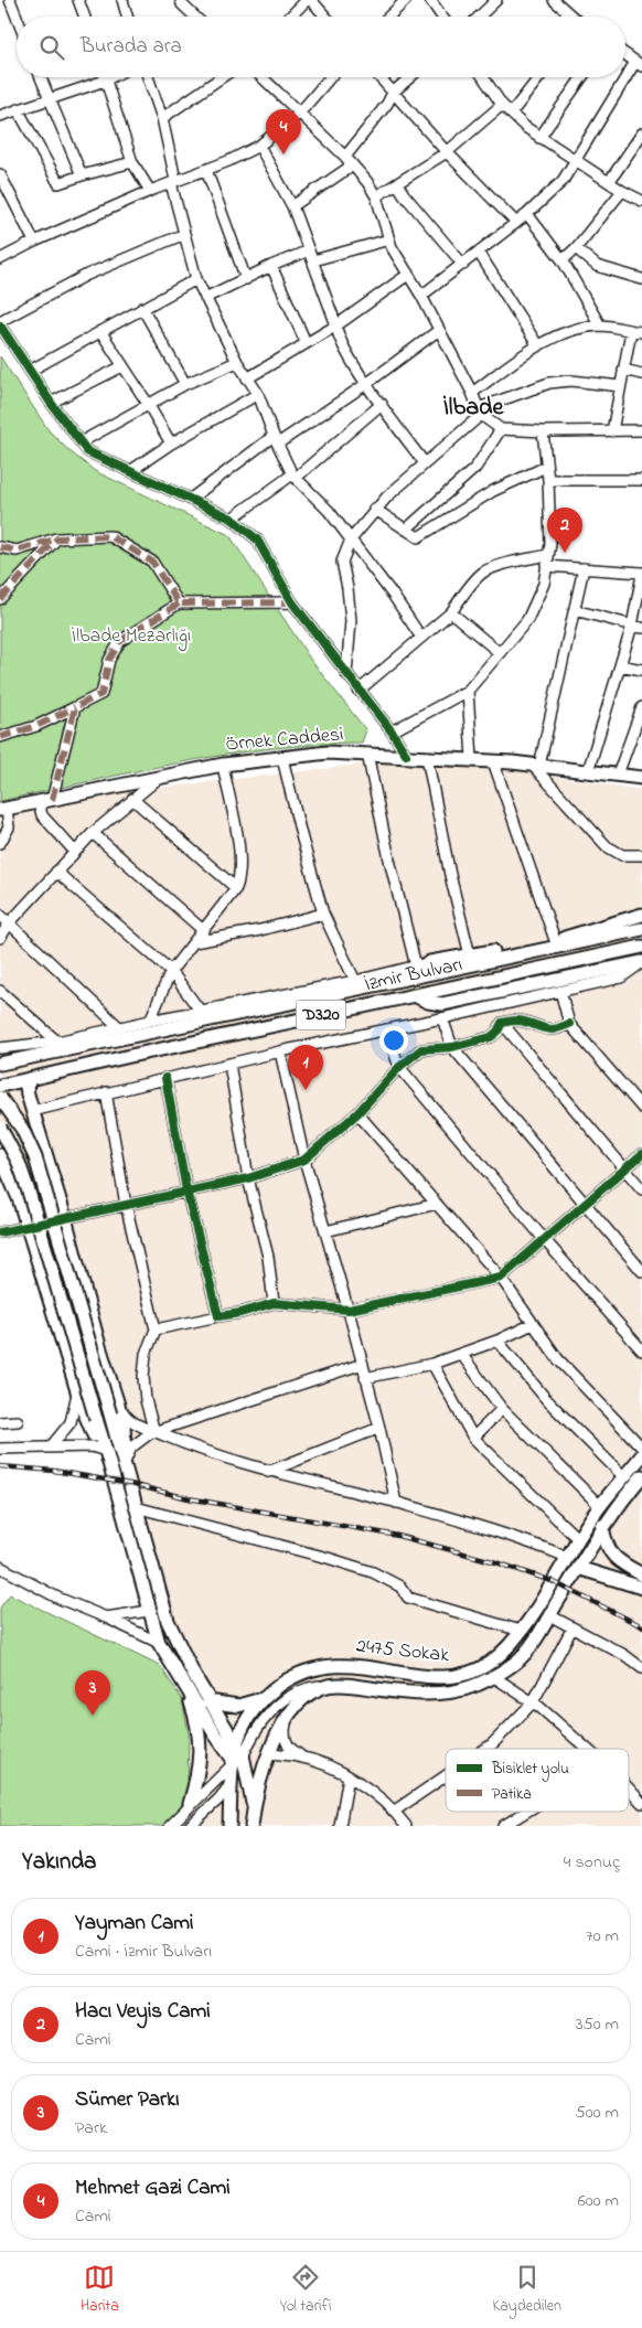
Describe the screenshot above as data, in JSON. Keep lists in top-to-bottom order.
{
  "streets": {
    "main road": [
      "Örnek Caddesi",
      "İzmir Bulvarı",
      "D320",
      "2475 Sokak"
    ]
  },
  "districts": ["İlbade"],
  "parks": ["İlbade Mezarlığı"],
  "legend": ["Bisiklet yolu", "Patika"],
  "page": {
    "search": "Burada ara",
    "pins": [
      "4",
      "2",
      "1",
      "3"
    ],
    "heading": ["Yakında", "4 sonuç"],
    "list": [
      {
        "mark": "1",
        "name": "Yayman Cami",
        "note": "Cami · İzmir Bulvarı",
        "value": "70 m"
      },
      {
        "mark": "2",
        "name": "Hacı Veyis Cami",
        "note": "Cami",
        "value": "350 m"
      },
      {
        "mark": "3",
        "name": "Sümer Parkı",
        "note": "Park",
        "value": "500 m"
      },
      {
        "mark": "4",
        "name": "Mehmet Gazi Cami",
        "note": "Cami",
        "value": "600 m"
      }
    ],
    "nav": ["Harita", "Yol tarifi", "Kaydedilen"]
  }
}
